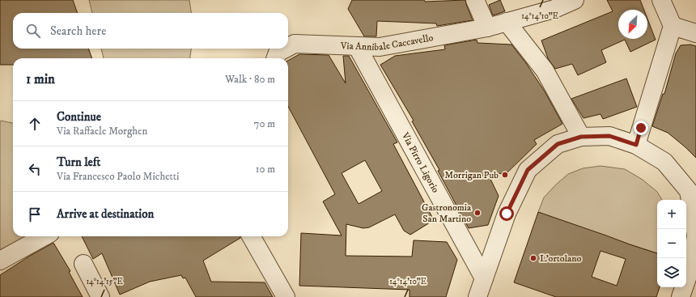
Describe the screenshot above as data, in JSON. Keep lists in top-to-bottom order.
{
  "streets": {
    "street": ["Via Annibale Caccavello", "Via Pirro Ligorio"]
  },
  "crossings": [
    ["Via Annibale Caccavello", "Via Pirro Ligorio"]
  ],
  "places": ["Morrigan Pub", "Gastronomia San Martino", "L'ortolano"],
  "north": "bottom left",
  "page": {
    "search": "Search here",
    "heading": ["1 min", "Walk · 80 m"],
    "list": [
      ["Continue", "Via Raffaele Morghen", "70 m"],
      ["Turn left", "Via Francesco Paolo Michetti", "10 m"],
      "Arrive at destination"
    ],
    "map_buttons": ["+", "−"]
  },
  "coordinates": ["14°14'10\"E", "14°14'15\"E"]
}
